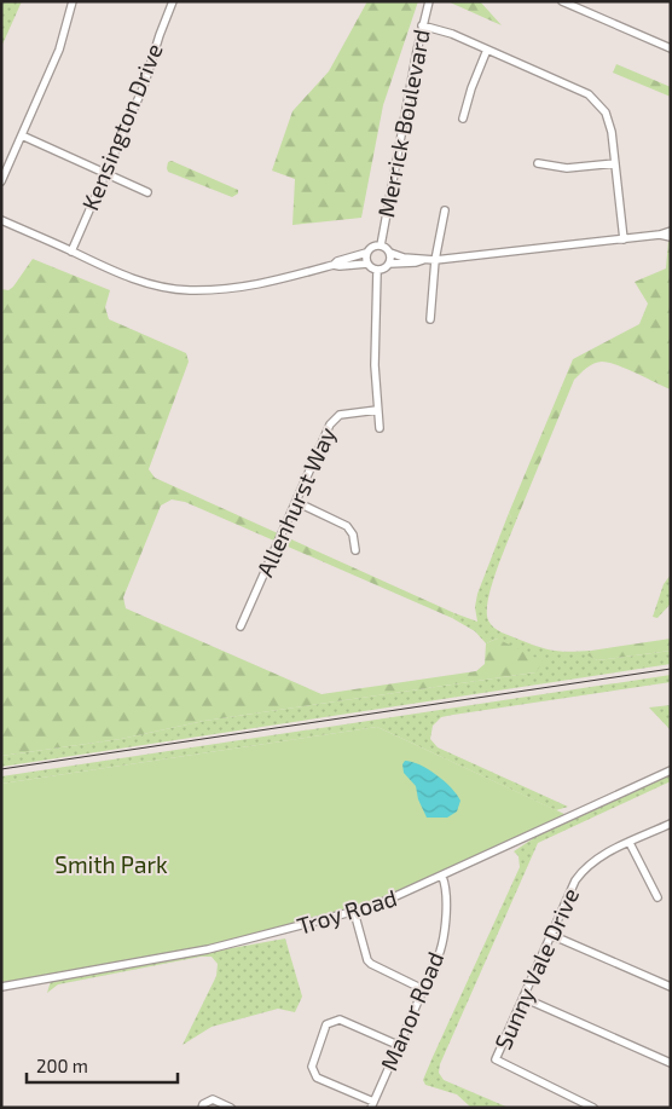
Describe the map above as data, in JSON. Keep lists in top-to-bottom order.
{
  "streets": {
    "street": [
      "Merrick Boulevard",
      "Kensington Drive",
      "Allenhurst Way",
      "Troy Road",
      "Sunny Vale Drive",
      "Manor Road"
    ]
  },
  "crossings": [
    ["Troy Road", "Manor Road"]
  ],
  "parks": ["Smith Park"],
  "scale_bar": "200 m"
}
